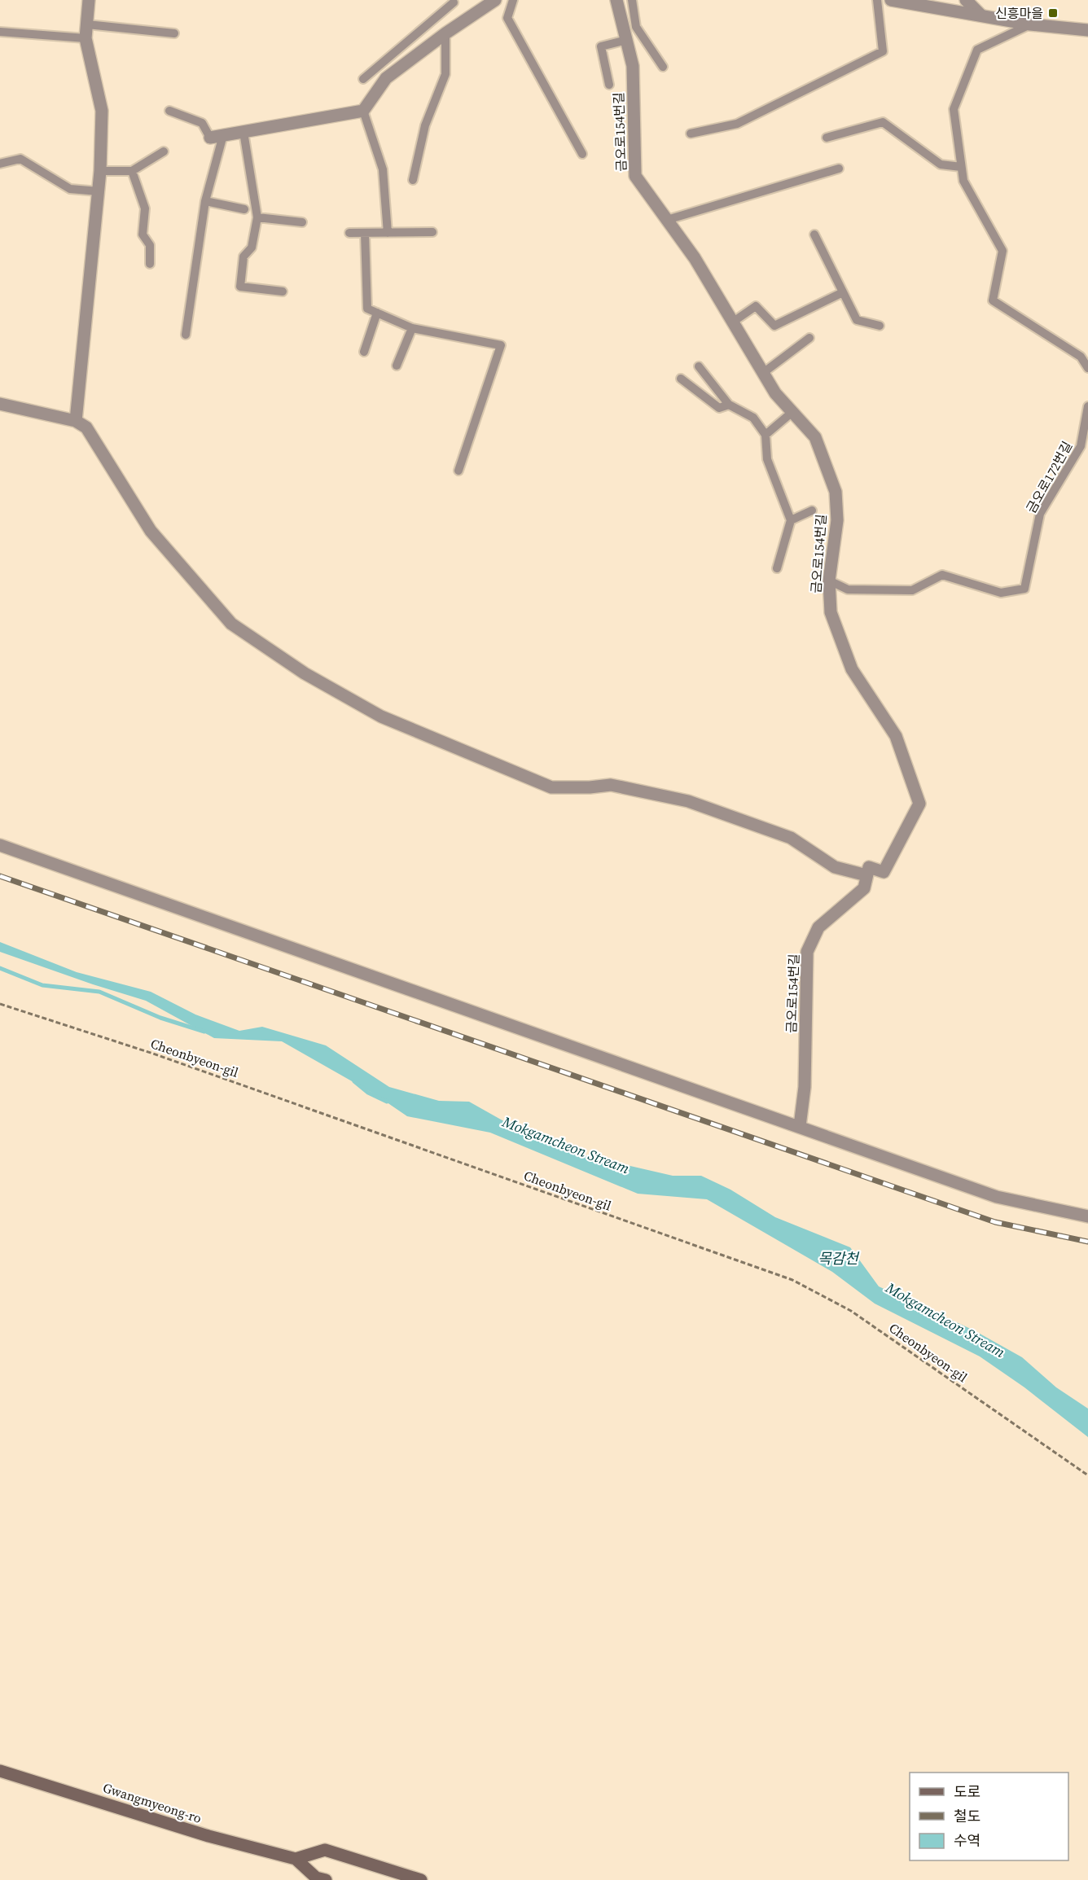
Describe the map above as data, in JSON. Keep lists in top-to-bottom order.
{
  "streets": {
    "main road": ["Gwangmyeong-ro"],
    "street": ["금오로154번길"],
    "lane": ["금오로172번길"],
    "path": ["Cheonbyeon-gil"]
  },
  "crossings": [
    ["금오로154번길", "금오로172번길"]
  ],
  "water": ["Mokgamcheon Stream", "목감천"],
  "places": {
    "transit": ["신흥마을"]
  },
  "legend": ["도로", "철도", "수역"]
}
